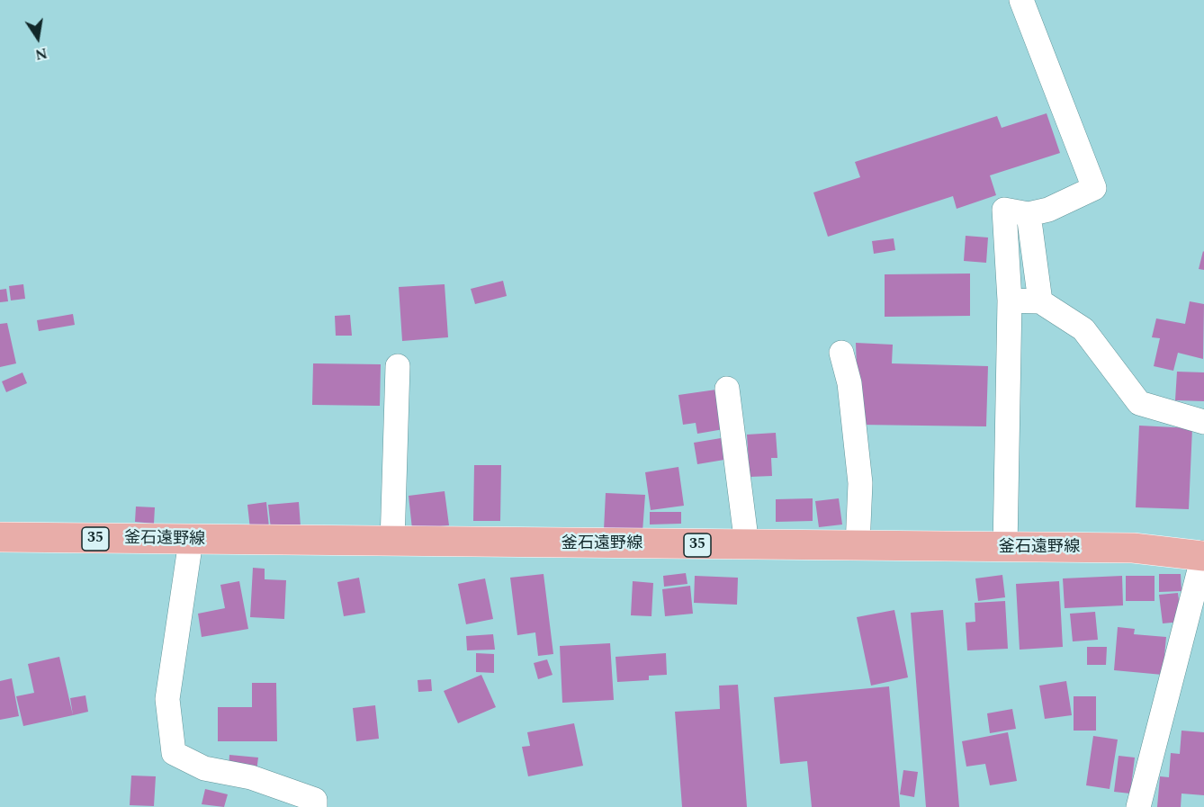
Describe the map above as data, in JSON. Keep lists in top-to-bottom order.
{
  "streets": {
    "main road": ["35", "釜石遠野線"]
  },
  "north": "bottom"
}
